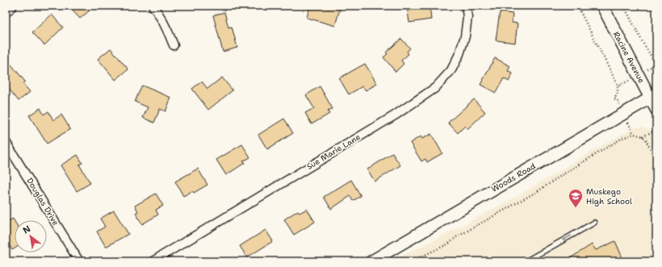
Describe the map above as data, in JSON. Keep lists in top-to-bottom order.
{
  "streets": {
    "street": [
      "Racine Avenue",
      "Sue Marie Lane",
      "Woods Road",
      "Douglas Drive"
    ]
  },
  "crossings": [
    ["Racine Avenue", "Woods Road"]
  ],
  "places": {
    "school or university": ["Muskego High School"]
  },
  "north": "top left"
}
